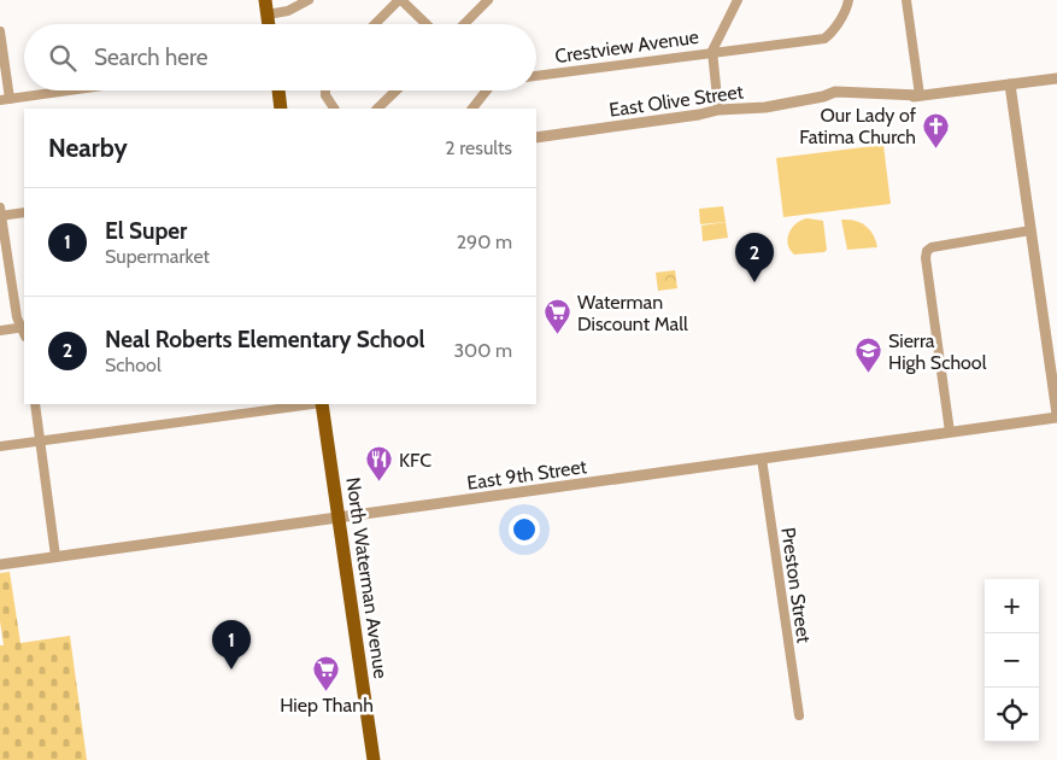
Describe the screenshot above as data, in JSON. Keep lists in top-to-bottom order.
{
  "streets": {
    "main road": ["North Waterman Avenue"],
    "street": [
      "Crestview Avenue",
      "East Olive Street",
      "East 9th Street",
      "Preston Street"
    ]
  },
  "crossings": [
    ["East 9th Street", "North Waterman Avenue"],
    ["East 9th Street", "Preston Street"]
  ],
  "places": {
    "church": ["Our Lady of Fatima Church"],
    "supermarket": ["Waterman Discount Mall", "Hiep Thanh"],
    "school or university": ["Sierra High School"],
    "restaurant": ["KFC"]
  },
  "page": {
    "search": "Search here",
    "heading": ["Nearby", "2 results"],
    "list": [
      {
        "mark": "1",
        "name": "El Super",
        "note": "Supermarket",
        "value": "290 m"
      },
      {
        "mark": "2",
        "name": "Neal Roberts Elementary School",
        "note": "School",
        "value": "300 m"
      }
    ],
    "pins": ["2", "1"],
    "map_buttons": ["+", "−"]
  }
}
